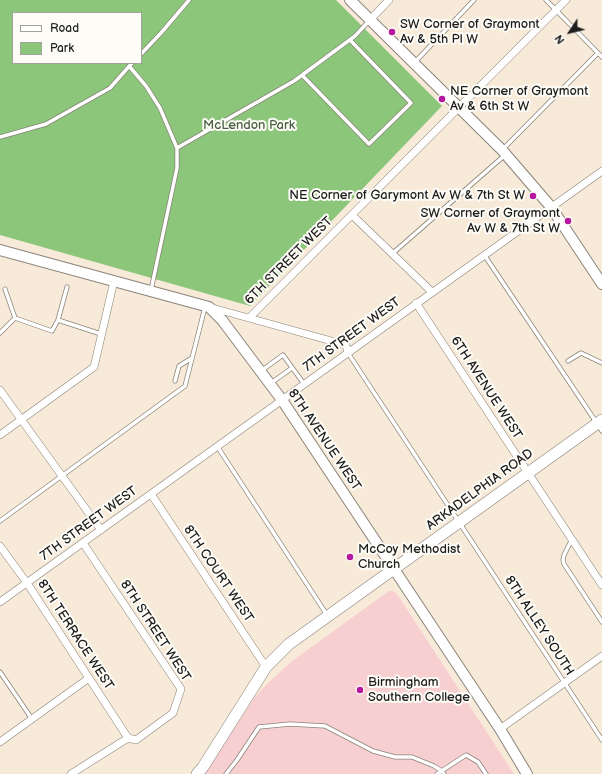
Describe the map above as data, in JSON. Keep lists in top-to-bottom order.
{
  "streets": {
    "main road": ["8TH AVENUE WEST", "ARKADELPHIA ROAD"],
    "street": [
      "6TH STREET WEST",
      "7TH STREET WEST",
      "6TH AVENUE WEST",
      "8TH COURT WEST",
      "8TH STREET WEST",
      "8TH TERRACE WEST"
    ],
    "lane": ["8TH ALLEY SOUTH"]
  },
  "crossings": [
    ["7TH STREET WEST", "6TH AVENUE WEST"],
    ["7TH STREET WEST", "8TH AVENUE WEST"],
    ["7TH STREET WEST", "8TH COURT WEST"],
    ["7TH STREET WEST", "8TH ALLEY SOUTH"],
    ["7TH STREET WEST", "8TH STREET WEST"],
    ["7TH STREET WEST", "8TH TERRACE WEST"],
    ["6TH AVENUE WEST", "ARKADELPHIA ROAD"],
    ["8TH AVENUE WEST", "ARKADELPHIA ROAD"],
    ["ARKADELPHIA ROAD", "8TH COURT WEST"],
    ["ARKADELPHIA ROAD", "8TH ALLEY SOUTH"],
    ["8TH STREET WEST", "8TH TERRACE WEST"]
  ],
  "parks": ["McLendon Park"],
  "places": [
    "SW Corner of Graymont Av & 5th Pl W",
    "NE Corner of Graymont Av & 6th St W",
    "NE Corner of Garymont Av W & 7th St W",
    "SW Corner of Graymont Av W & 7th St W",
    "McCoy Methodist Church",
    "Birmingham Southern College"
  ],
  "legend": ["Road", "Park"],
  "north": "bottom left"
}
